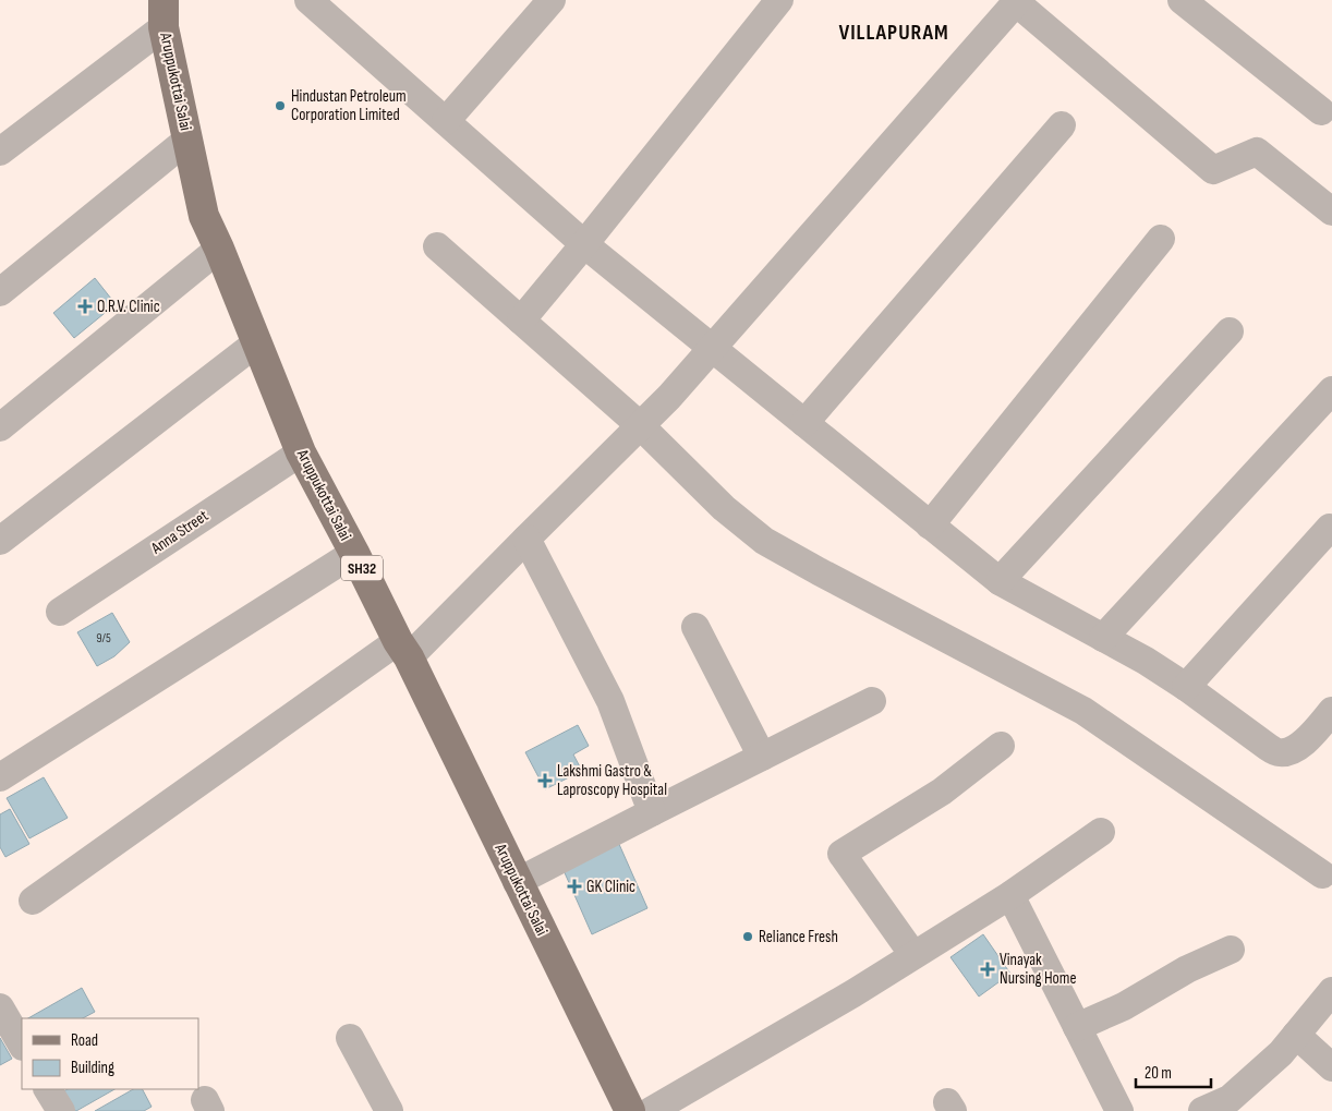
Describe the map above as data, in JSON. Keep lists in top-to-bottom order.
{
  "streets": {
    "main road": ["Aruppukottai Salai", "SH32"],
    "street": ["Anna Street"]
  },
  "crossings": [
    ["Aruppukottai Salai", "Anna Street"]
  ],
  "districts": ["VILLAPURAM"],
  "places": {
    "other": ["Hindustan Petroleum Corporation Limited", "Reliance Fresh"],
    "health": [
      "O.R.V. Clinic",
      "Lakshmi Gastro & Laproscopy Hospital",
      "GK Clinic",
      "Vinayak Nursing Home"
    ]
  },
  "house_numbers": ["9/5"],
  "legend": ["Road", "Building"],
  "scale_bar": "20 m"
}
